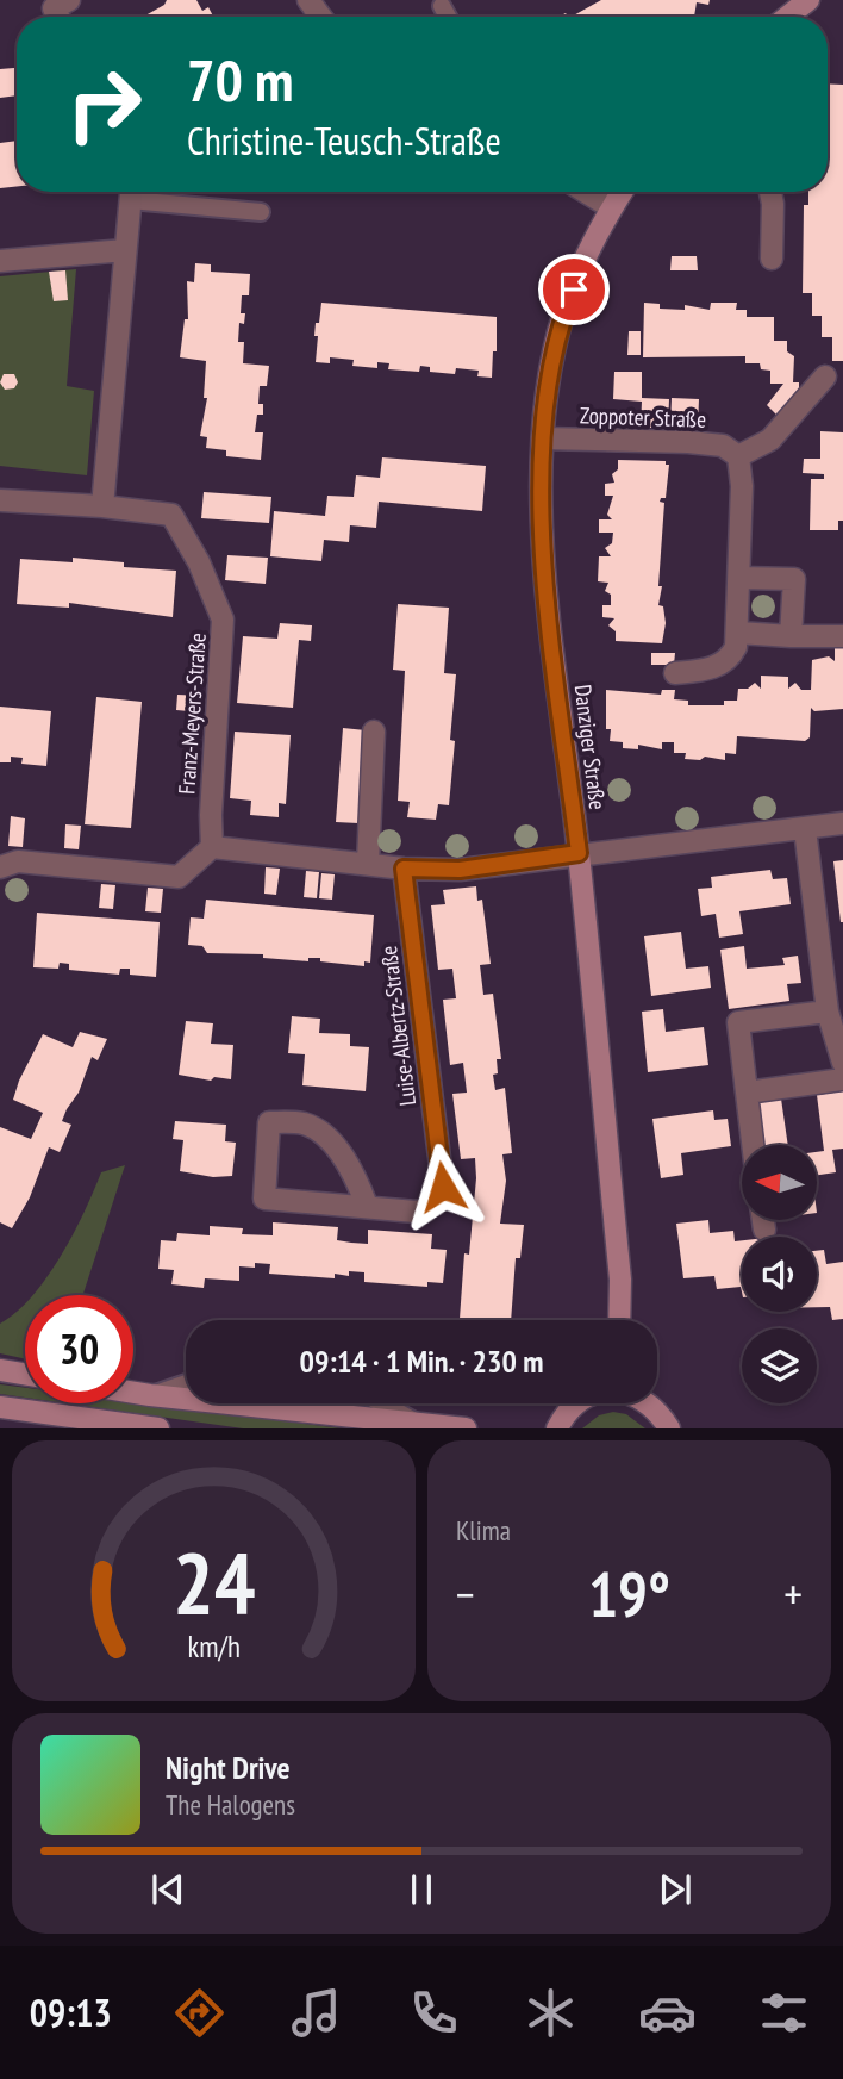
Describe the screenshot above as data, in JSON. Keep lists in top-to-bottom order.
{
  "streets": {
    "street": [
      "Zoppoter Straße",
      "Franz-Meyers-Straße",
      "Danziger Straße",
      "Luise-Albertz-Straße"
    ]
  },
  "crossings": [
    ["Zoppoter Straße", "Danziger Straße"]
  ],
  "north": "left",
  "page": {
    "turn": ["70 m", "Christine-Teusch-Straße"],
    "limit": "30",
    "trip": "09:14 · 1 Min. · 230 m",
    "tile": "Klima",
    "heat": ["−", "19°", "+"],
    "song": ["Night Drive", "The Halogens"],
    "tabs": "09:13",
    "gauge": ["24", "km/h"]
  }
}
